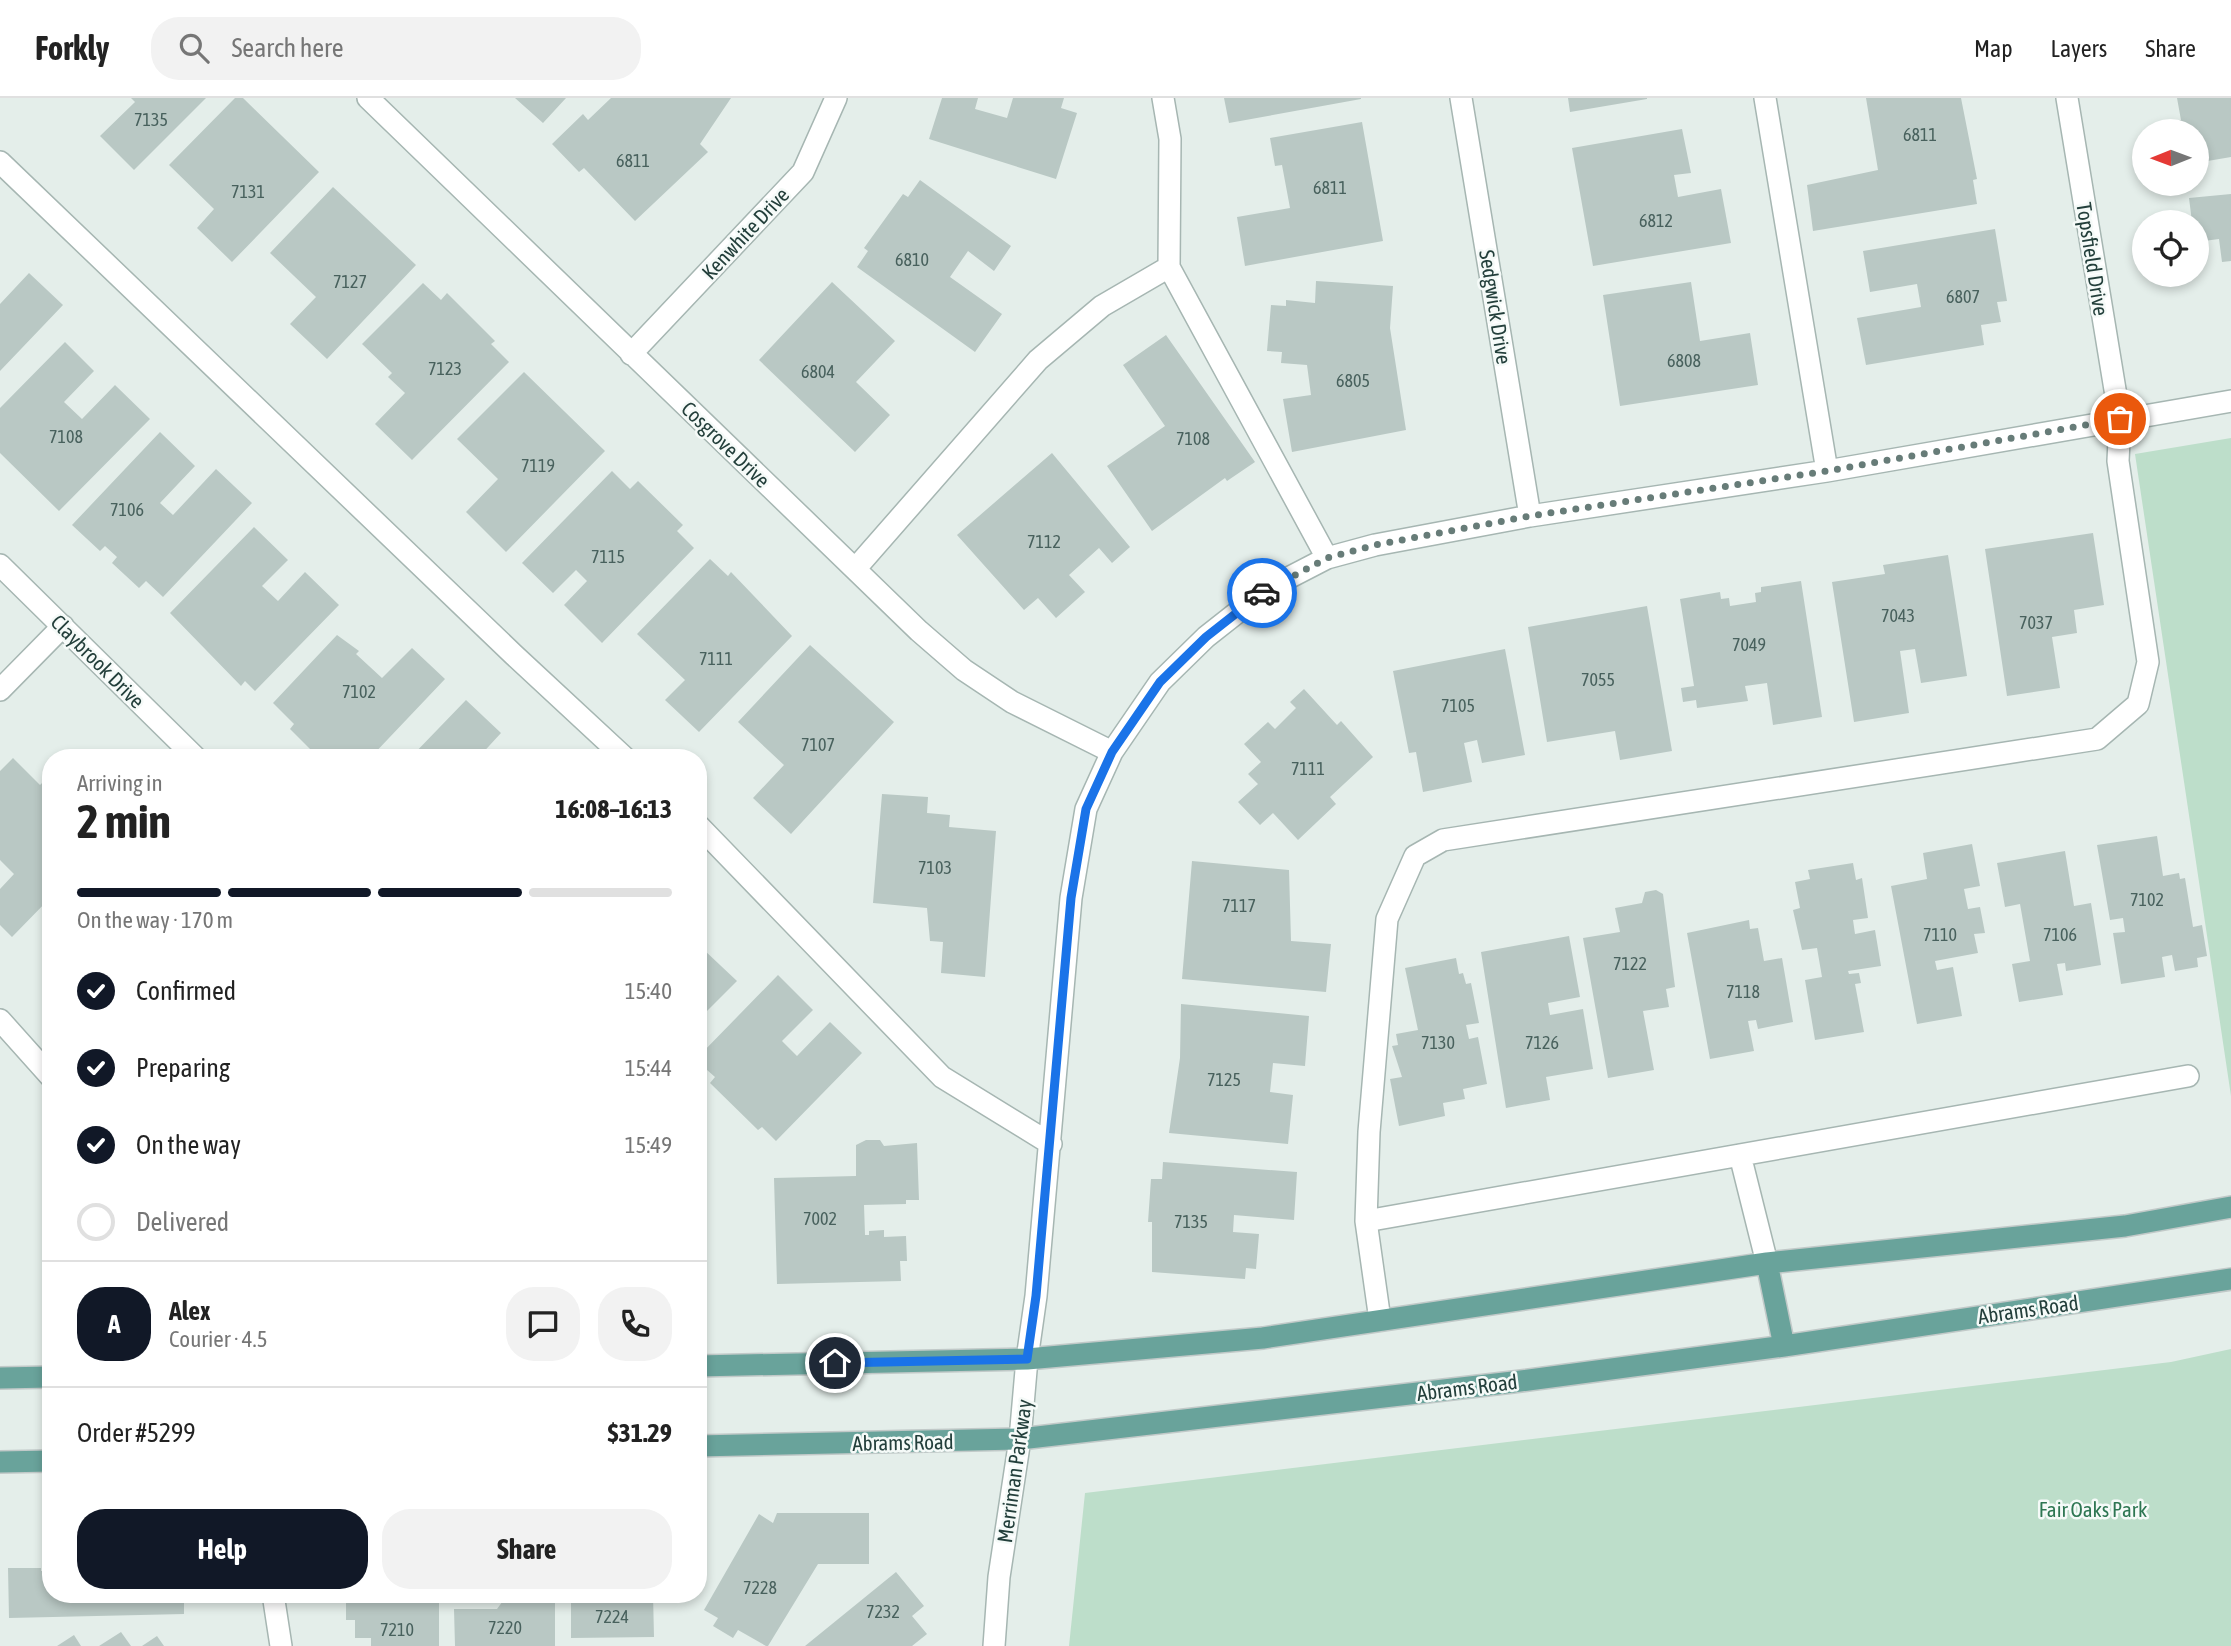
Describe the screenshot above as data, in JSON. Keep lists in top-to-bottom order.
{
  "streets": {
    "main road": ["Abrams Road"],
    "street": [
      "Kenwhite Drive",
      "Topsfield Drive",
      "Sedgwick Drive",
      "Cosgrove Drive",
      "Claybrook Drive",
      "Merriman Parkway"
    ]
  },
  "crossings": [
    ["Kenwhite Drive", "Cosgrove Drive"],
    ["Topsfield Drive", "Merriman Parkway"],
    ["Sedgwick Drive", "Merriman Parkway"],
    ["Cosgrove Drive", "Merriman Parkway"],
    ["Abrams Road", "Merriman Parkway"]
  ],
  "parks": ["Fair Oaks Park"],
  "house_numbers": [
    "7135",
    "6811",
    "6811",
    "6811",
    "7131",
    "6812",
    "6810",
    "7127",
    "6807",
    "6808",
    "7123",
    "6804",
    "6805",
    "7108",
    "7108",
    "7119",
    "7106",
    "7112",
    "7115",
    "7043",
    "7037",
    "7049",
    "7111",
    "7055",
    "7102",
    "7105",
    "7107",
    "7111",
    "7103",
    "7102",
    "7117",
    "7110",
    "7106",
    "7122",
    "7118",
    "7130",
    "7126",
    "7125",
    "7002",
    "7135",
    "7228",
    "7232",
    "7224",
    "7220",
    "7210"
  ],
  "north": "left",
  "page": {
    "header": "Forkly",
    "search": "Search here",
    "nav": ["Map", "Layers", "Share"],
    "heading": ["2 min", "Arriving in", "16:08–16:13"],
    "panel": [
      "Alex",
      "Courier · 4.5",
      "Order #5299",
      "$31.29"
    ],
    "bar": "On the way · 170 m",
    "list": [
      ["Confirmed", "15:40"],
      ["Preparing", "15:44"],
      ["On the way", "15:49"],
      "Delivered"
    ],
    "round": "A",
    "buttons": ["Help", "Share"]
  }
}
